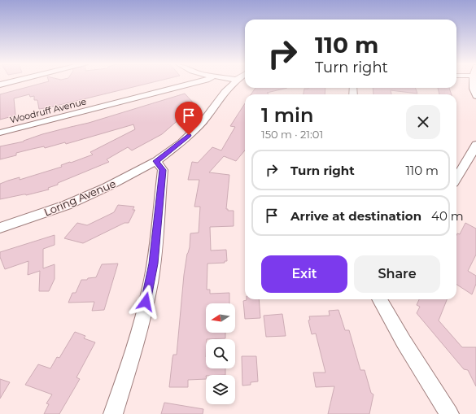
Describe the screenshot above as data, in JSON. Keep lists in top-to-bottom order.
{
  "streets": {
    "street": ["Woodruff Avenue", "Loring Avenue"]
  },
  "north": "left",
  "page": {
    "turn": ["110 m", "Turn right"],
    "heading": ["1 min", "150 m · 21:01"],
    "list": [
      {
        "name": "Turn right",
        "value": "110 m"
      },
      {
        "name": "Arrive at destination",
        "value": "40 m"
      }
    ],
    "buttons": ["Exit", "Share"]
  }
}
